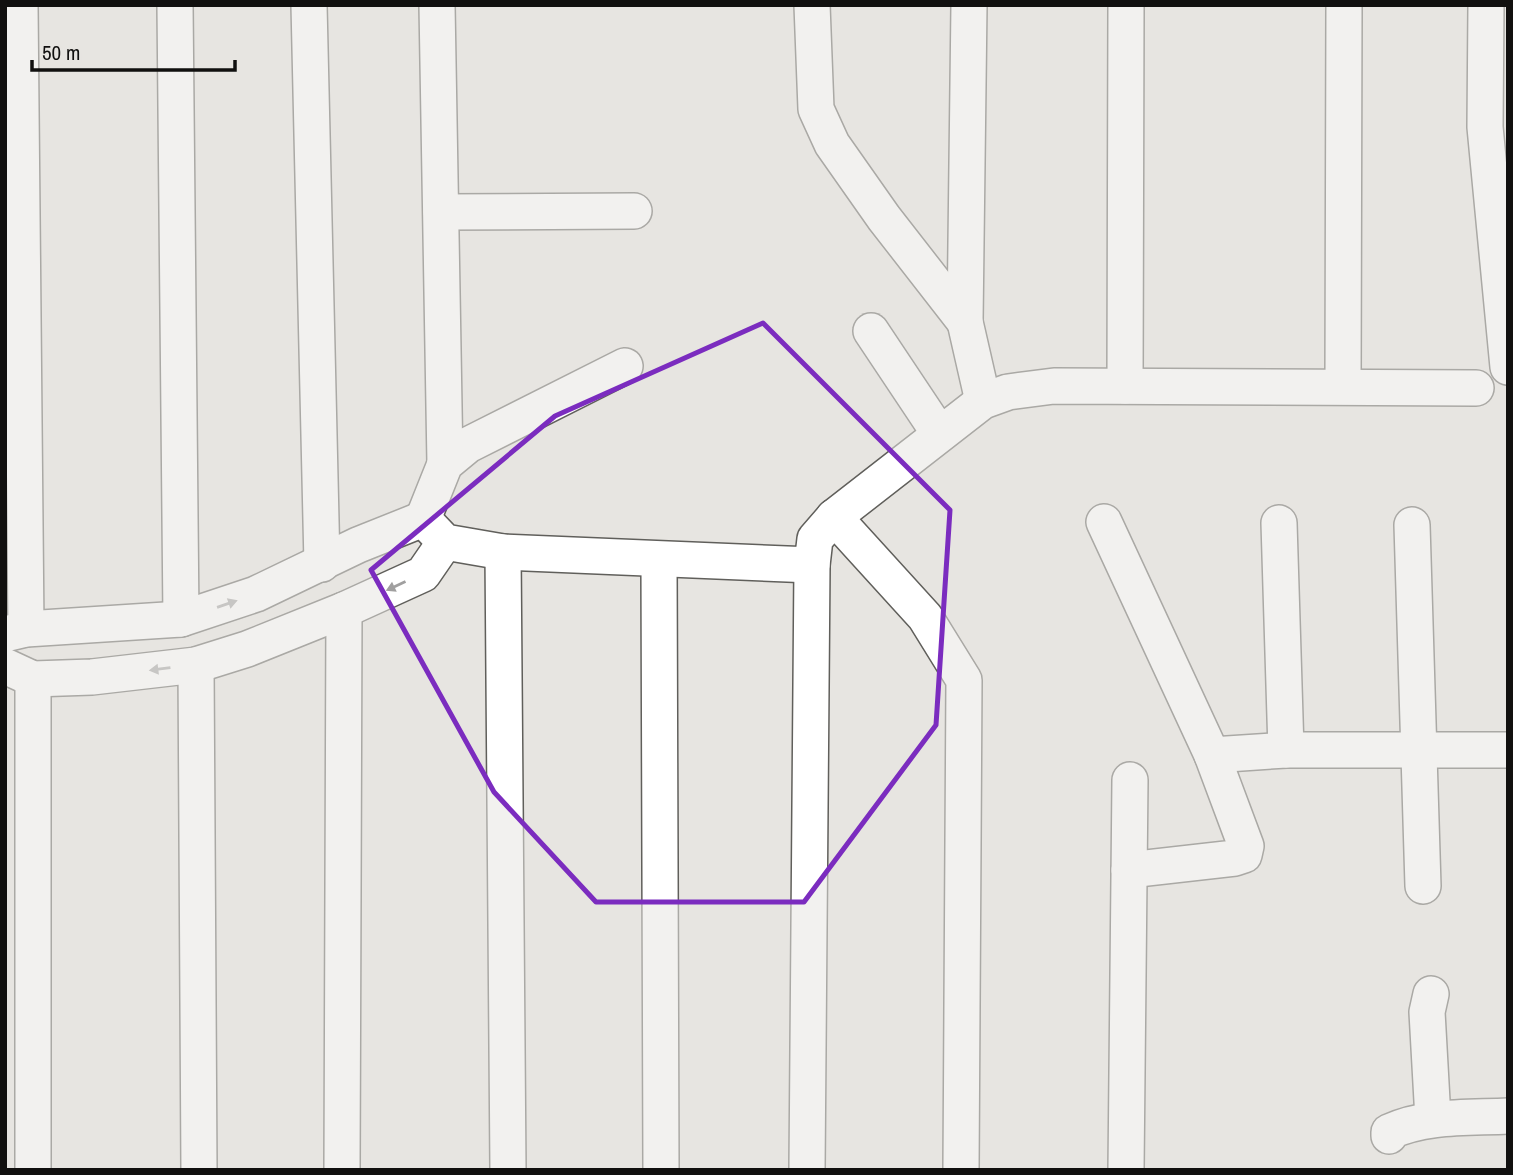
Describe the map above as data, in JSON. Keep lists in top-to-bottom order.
{
  "scale_bar": "50 m"
}
